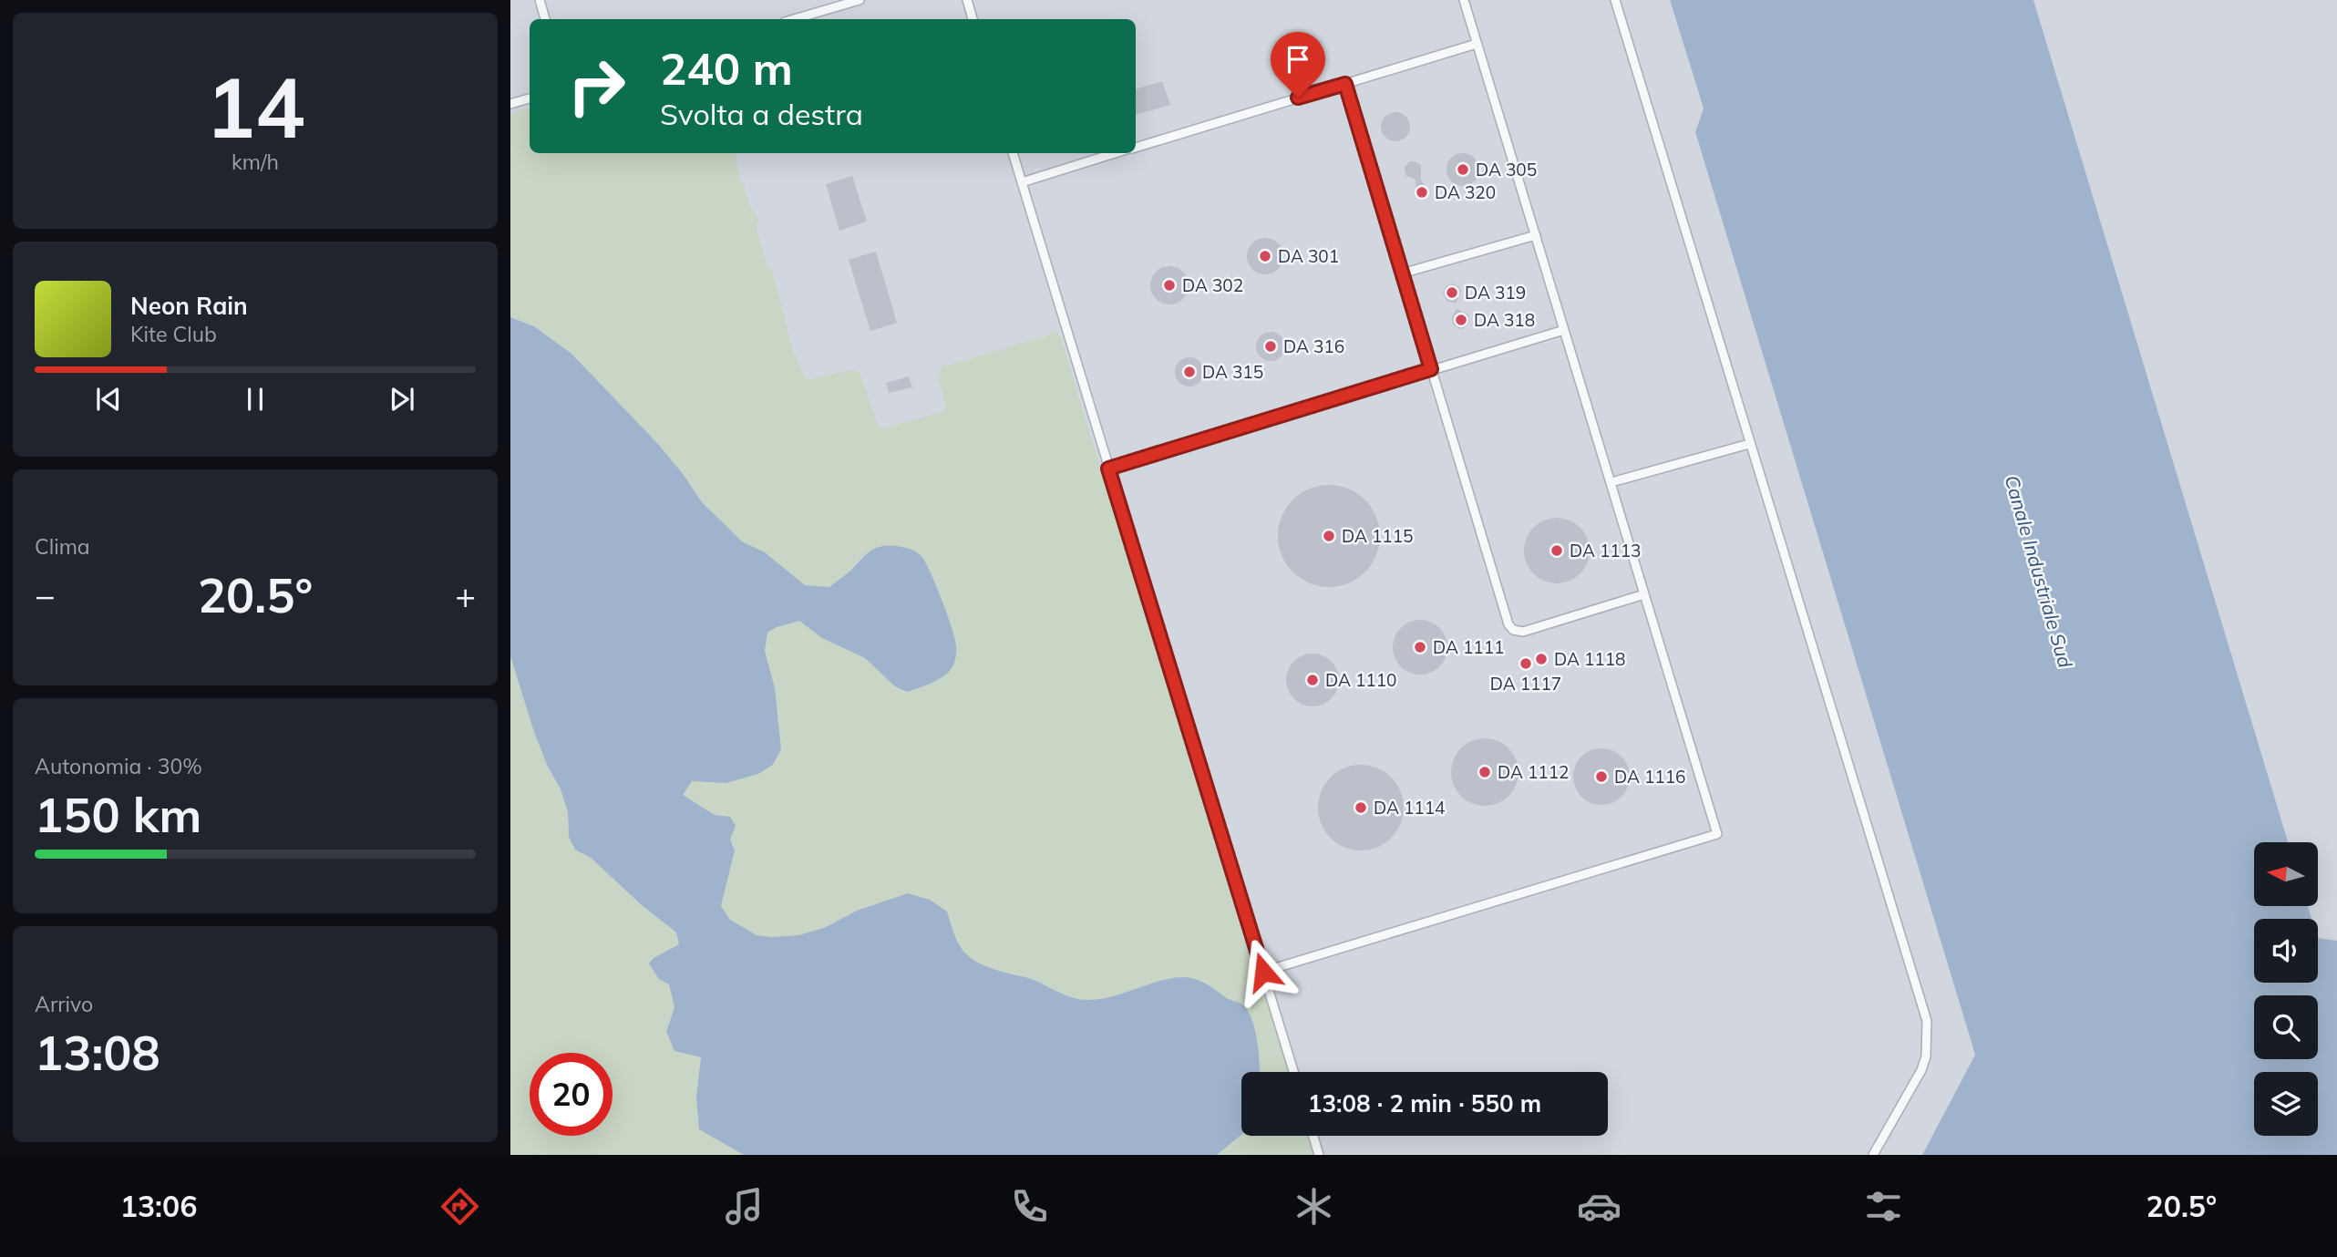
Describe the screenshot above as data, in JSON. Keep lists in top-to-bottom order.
{
  "water": ["Canale Industriale Sud"],
  "places": [
    "DA 305",
    "DA 320",
    "DA 301",
    "DA 302",
    "DA 319",
    "DA 318",
    "DA 316",
    "DA 315",
    "DA 1115",
    "DA 1113",
    "DA 1111",
    "DA 1118",
    "DA 1117",
    "DA 1110",
    "DA 1112",
    "DA 1116",
    "DA 1114"
  ],
  "north": "left",
  "page": {
    "tile": [
      ["14", "km/h"],
      "Clima",
      ["Autonomia · 30%", "150 km"],
      ["Arrivo", "13:08"]
    ],
    "turn": ["240 m", "Svolta a destra"],
    "song": ["Neon Rain", "Kite Club"],
    "heat": ["−", "20.5°", "+"],
    "limit": "20",
    "trip": "13:08 · 2 min · 550 m",
    "tabs": ["13:06", "20.5°"]
  }
}
